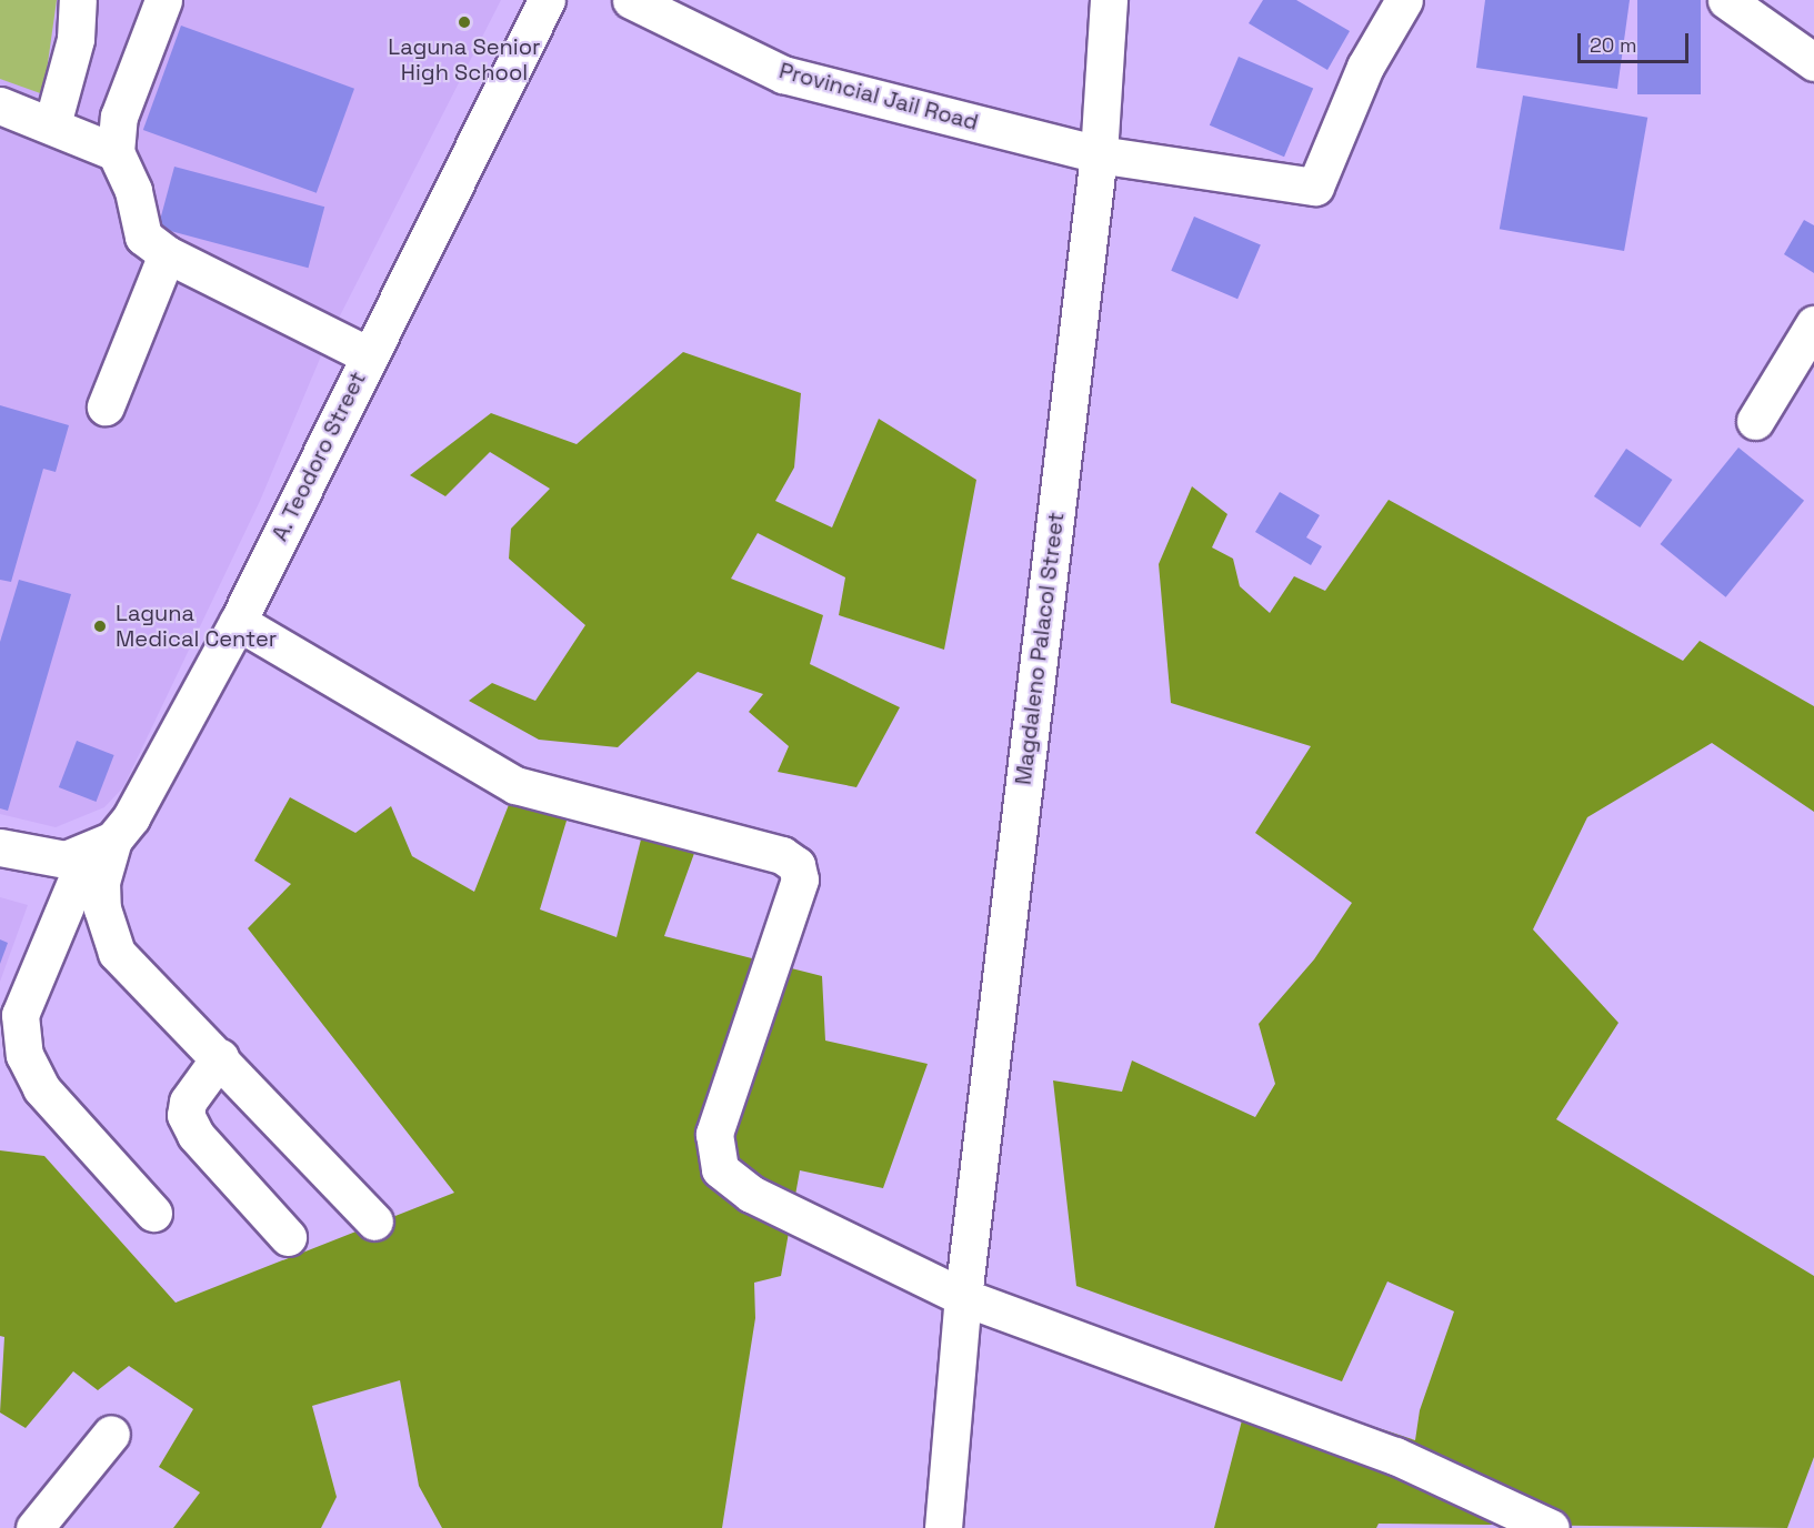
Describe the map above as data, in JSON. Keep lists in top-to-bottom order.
{
  "streets": {
    "street": ["Provincial Jail Road", "A. Teodoro Street", "Magdaleno Palacol Street"]
  },
  "crossings": [
    ["Provincial Jail Road", "Magdaleno Palacol Street"]
  ],
  "places": ["Laguna Senior High School", "Laguna Medical Center"],
  "scale_bar": "20 m"
}
